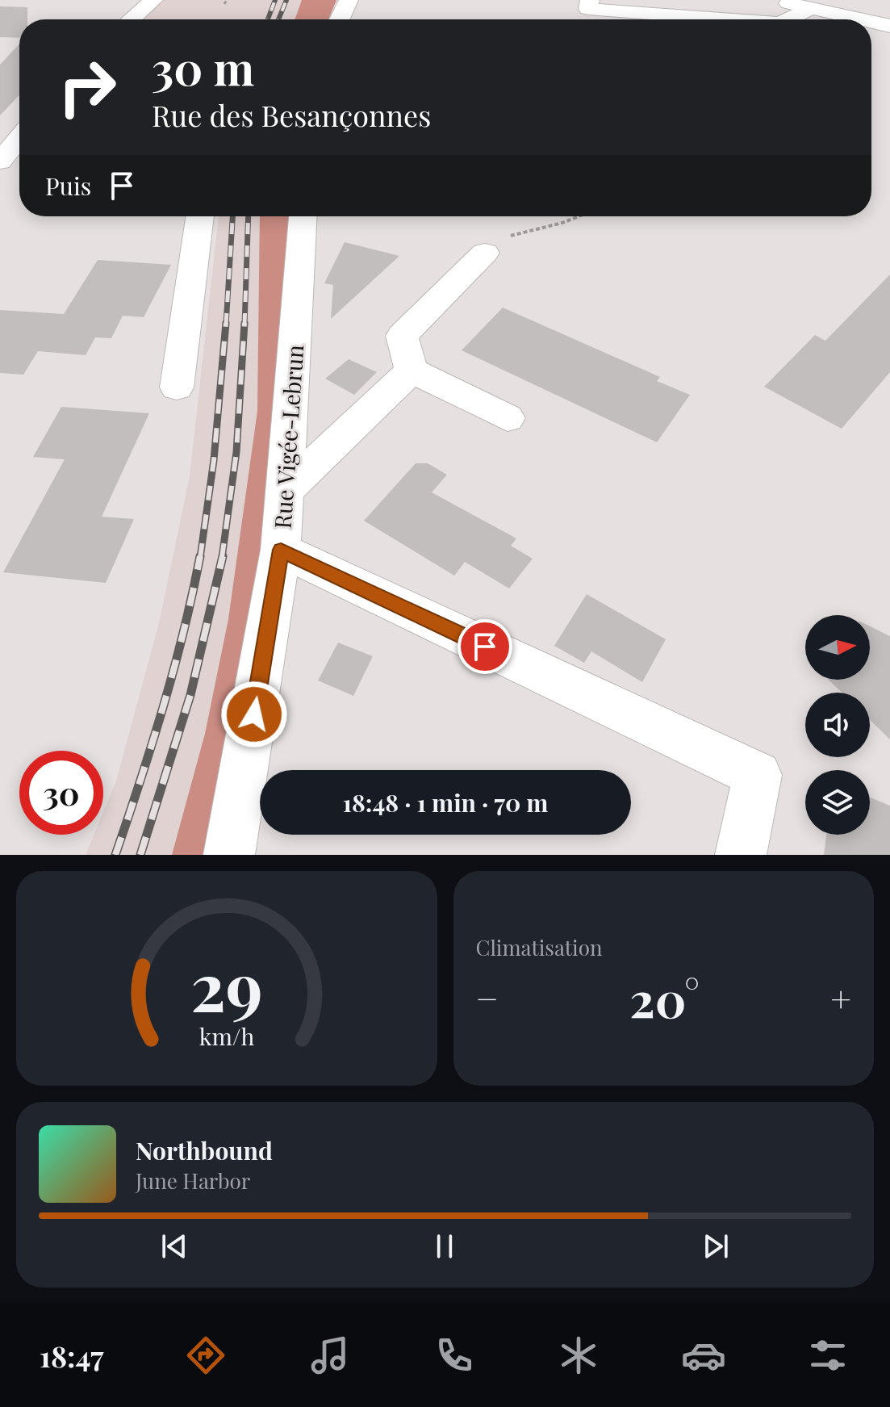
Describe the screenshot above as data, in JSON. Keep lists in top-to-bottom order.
{
  "streets": {
    "street": ["Rue Vigée-Lebrun"]
  },
  "north": "right",
  "page": {
    "turn": ["30 m", "Rue des Besançonnes"],
    "then": "Puis",
    "limit": "30",
    "trip": "18:48 · 1 min · 70 m",
    "tile": "Climatisation",
    "heat": ["−", "20°", "+"],
    "song": ["Northbound", "June Harbor"],
    "tabs": "18:47",
    "gauge": ["29", "km/h"]
  }
}
